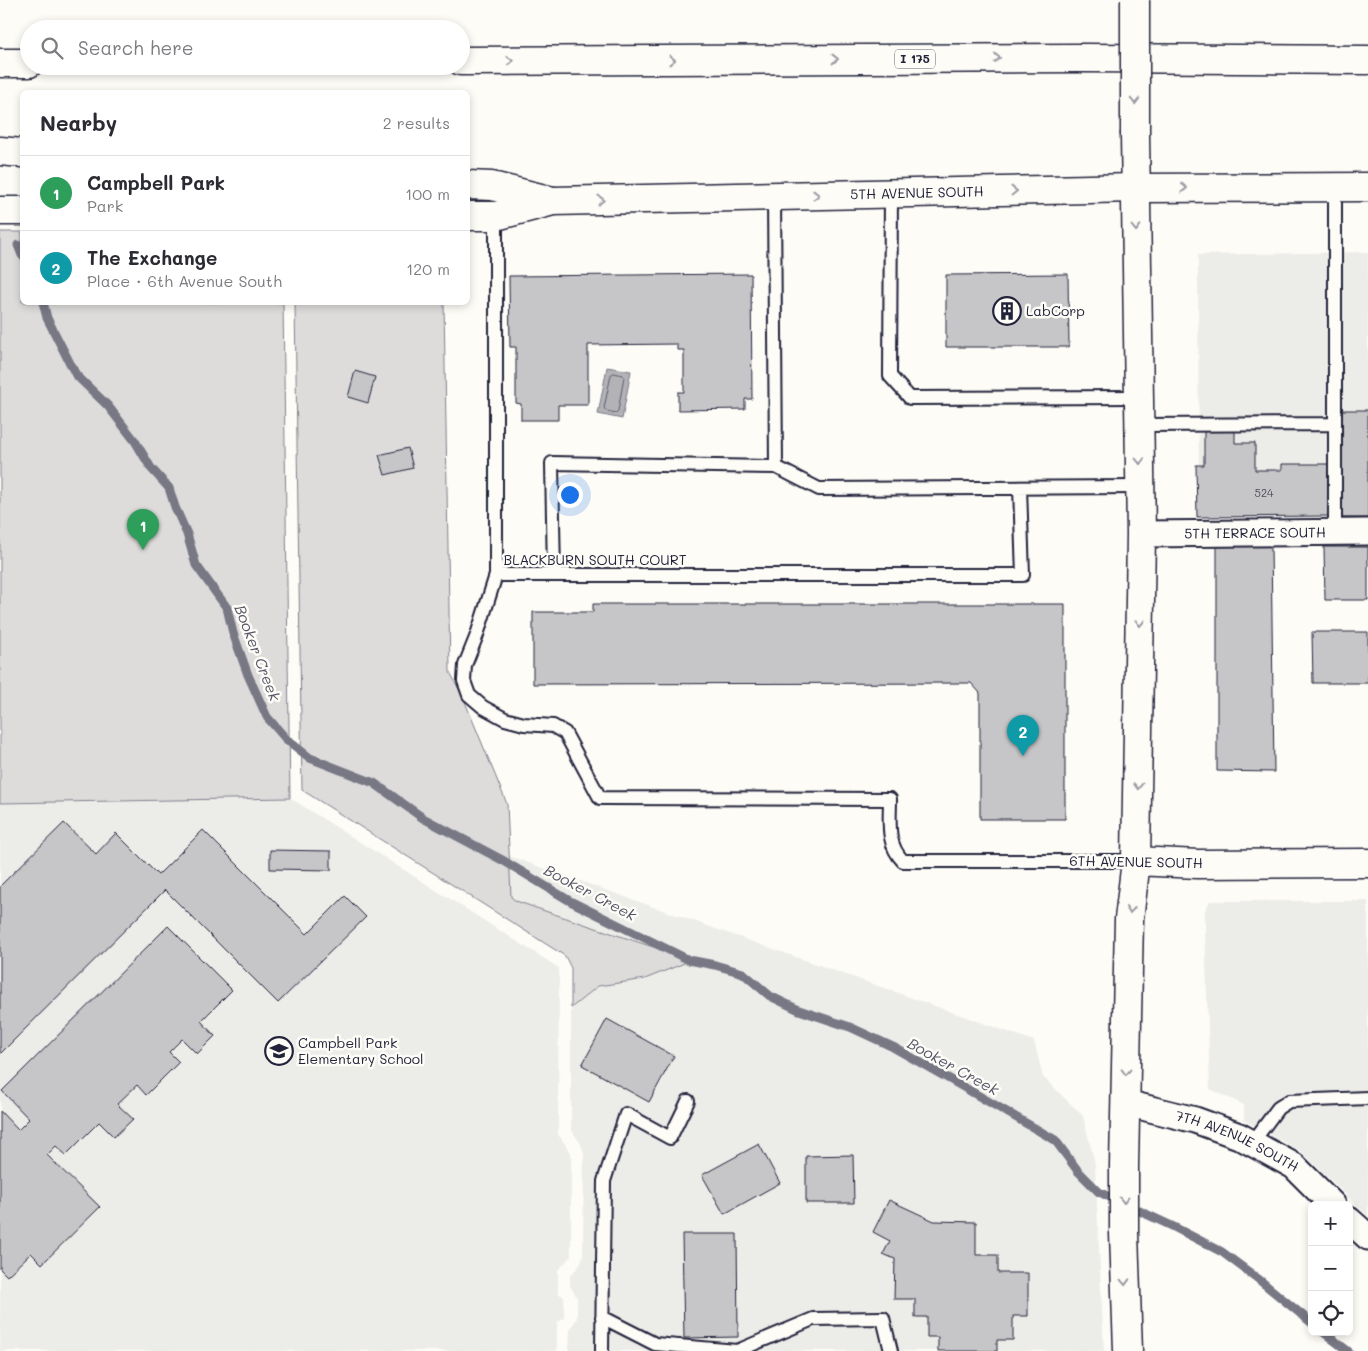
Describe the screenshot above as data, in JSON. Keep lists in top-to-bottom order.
{
  "streets": {
    "main road": ["I 175", "5TH AVENUE SOUTH", "6TH AVENUE SOUTH"],
    "street": ["5TH TERRACE SOUTH", "7TH AVENUE SOUTH"],
    "lane": ["BLACKBURN SOUTH COURT"]
  },
  "crossings": [
    ["5TH AVENUE SOUTH", "BLACKBURN SOUTH COURT"],
    ["BLACKBURN SOUTH COURT", "6TH AVENUE SOUTH"]
  ],
  "water": ["Booker Creek"],
  "places": {
    "building": ["LabCorp"],
    "school or university": ["Campbell Park Elementary School"]
  },
  "house_numbers": ["524"],
  "page": {
    "search": "Search here",
    "heading": ["Nearby", "2 results"],
    "list": [
      {
        "mark": "1",
        "name": "Campbell Park",
        "note": "Park",
        "value": "100 m"
      },
      {
        "mark": "2",
        "name": "The Exchange",
        "note": "Place · 6th Avenue South",
        "value": "120 m"
      }
    ],
    "pins": ["1", "2"],
    "map_buttons": ["+", "−"]
  }
}
